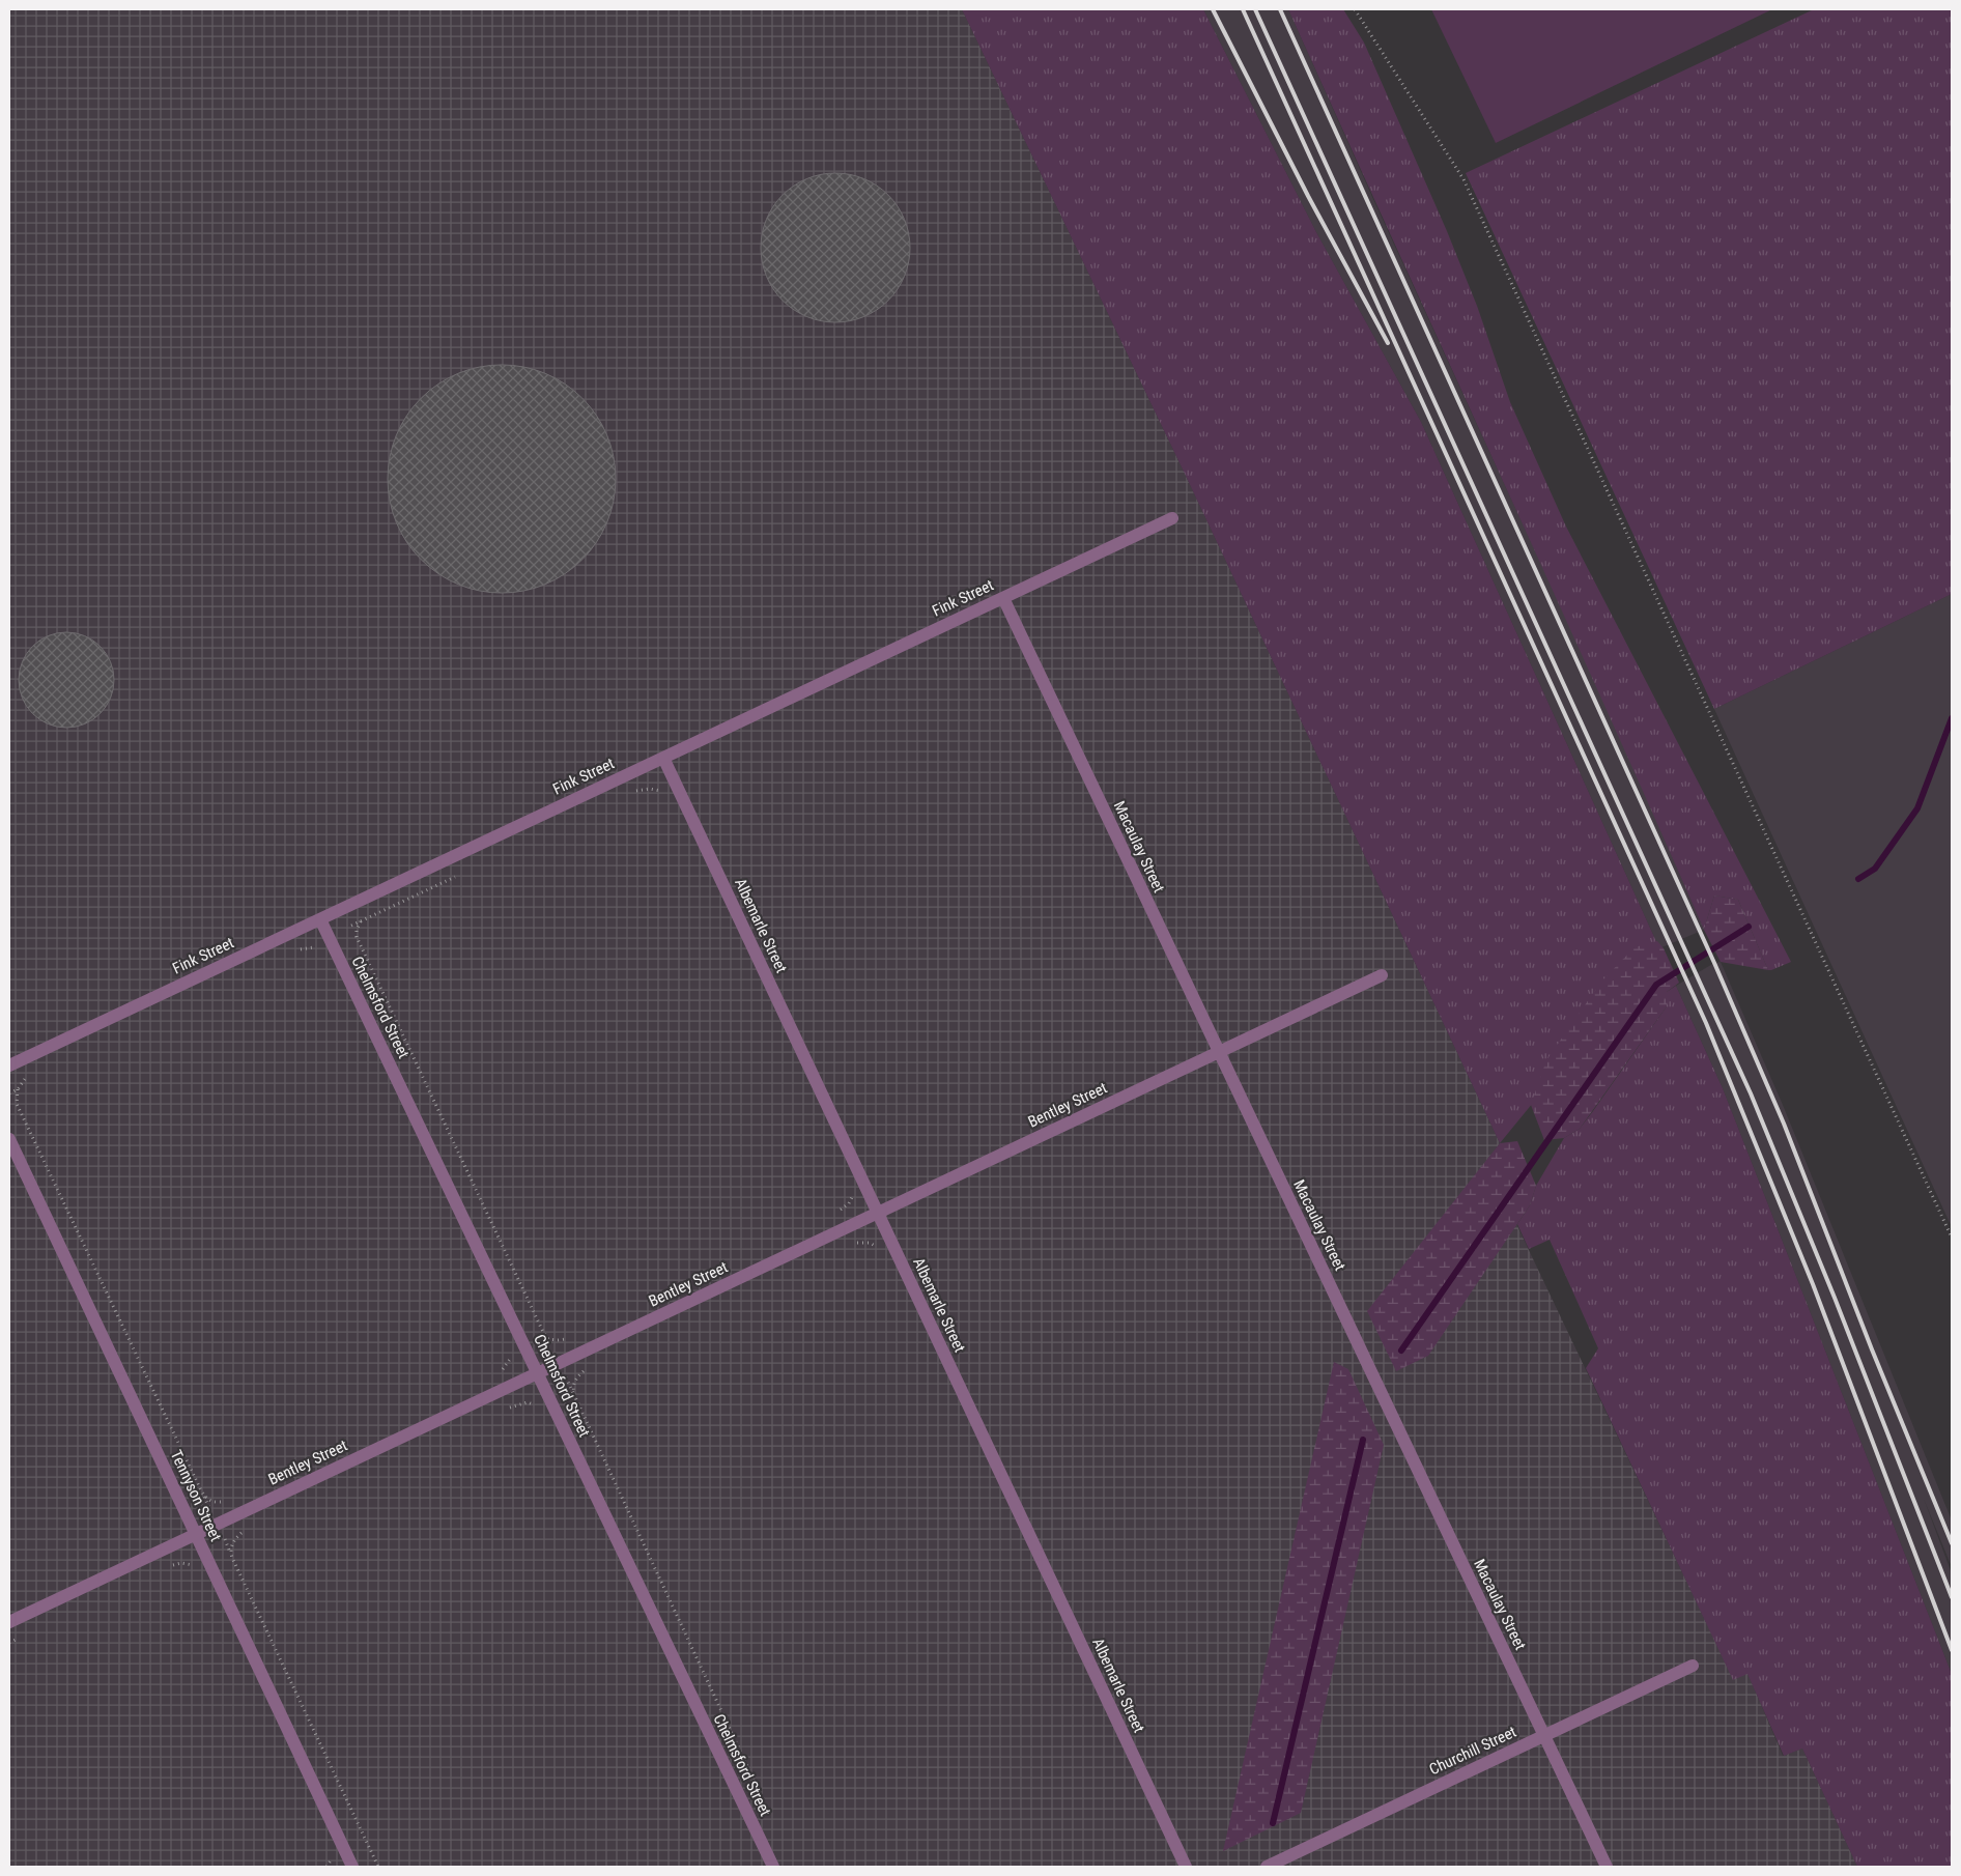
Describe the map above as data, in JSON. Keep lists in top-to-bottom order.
{
  "streets": {
    "street": [
      "Fink Street",
      "Macaulay Street",
      "Albemarle Street",
      "Chelmsford Street",
      "Bentley Street",
      "Tennyson Street",
      "Churchill Street"
    ]
  },
  "crossings": [
    ["Fink Street", "Macaulay Street"],
    ["Fink Street", "Albemarle Street"],
    ["Fink Street", "Chelmsford Street"],
    ["Macaulay Street", "Bentley Street"],
    ["Macaulay Street", "Churchill Street"],
    ["Albemarle Street", "Bentley Street"],
    ["Chelmsford Street", "Bentley Street"],
    ["Bentley Street", "Tennyson Street"]
  ]
}
